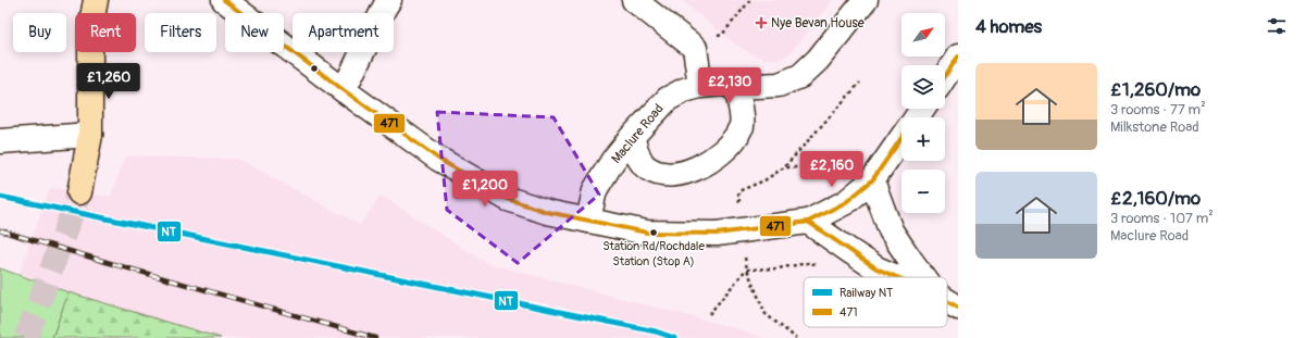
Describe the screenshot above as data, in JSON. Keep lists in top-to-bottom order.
{
  "streets": {
    "street": ["Maclure Road"]
  },
  "places": {
    "health": ["Nye Bevan House"],
    "other": ["Station Rd/Rochdale Station (Stop A)"]
  },
  "lines": ["transit line 471", "rail line NT"],
  "legend": ["Railway NT", "471"],
  "north": "top right",
  "page": {
    "heading": "4 homes",
    "map_buttons": ["+", "−"],
    "chip": [
      "Buy",
      "Rent",
      "Filters",
      "New",
      "Apartment"
    ],
    "list": [
      {
        "name": "£1,260/mo",
        "note": "3 rooms · 77 m² · Milkstone Road"
      },
      {
        "name": "£2,160/mo",
        "note": "3 rooms · 107 m² · Maclure Road"
      }
    ],
    "price": [
      "£1,260",
      "£2,130",
      "£2,160",
      "£1,200"
    ]
  }
}
